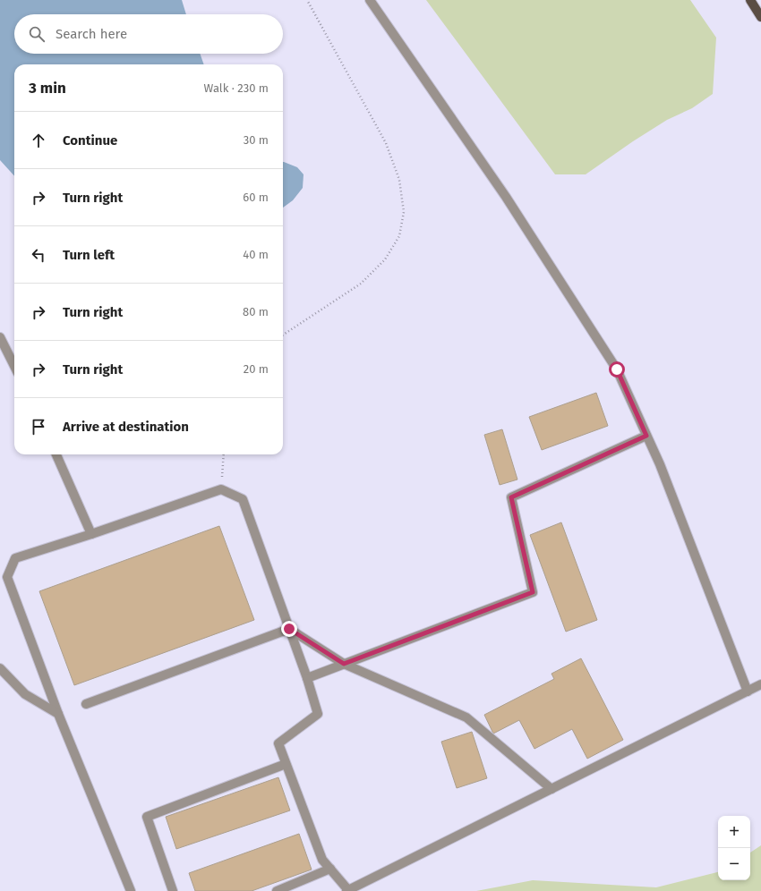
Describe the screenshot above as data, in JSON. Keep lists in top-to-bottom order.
{
  "page": {
    "search": "Search here",
    "heading": ["3 min", "Walk · 230 m"],
    "list": [
      ["Continue", "30 m"],
      ["Turn right", "60 m"],
      ["Turn left", "40 m"],
      ["Turn right", "80 m"],
      ["Turn right", "20 m"],
      "Arrive at destination"
    ],
    "map_buttons": ["+", "−"]
  }
}
